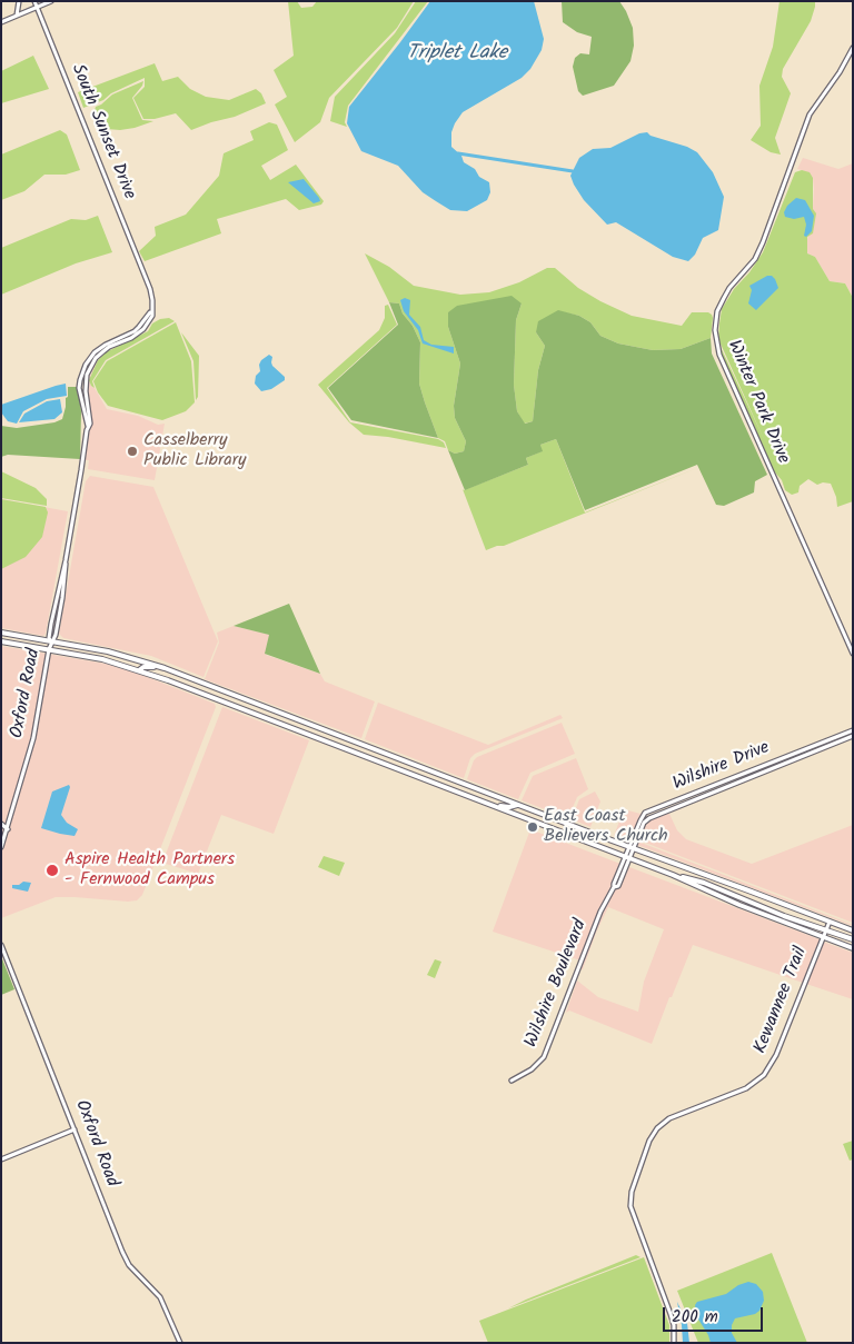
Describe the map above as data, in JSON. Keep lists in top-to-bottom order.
{
  "streets": {
    "street": [
      "South Sunset Drive",
      "Winter Park Drive",
      "Oxford Road",
      "Wilshire Drive",
      "Wilshire Boulevard",
      "Kewannee Trail"
    ]
  },
  "crossings": [
    ["South Sunset Drive", "Oxford Road"]
  ],
  "water": ["Triplet Lake"],
  "places": ["Casselberry Public Library", "East Coast Believers Church", "Aspire Health Partners - Fernwood Campus"],
  "scale_bar": "200 m"
}
